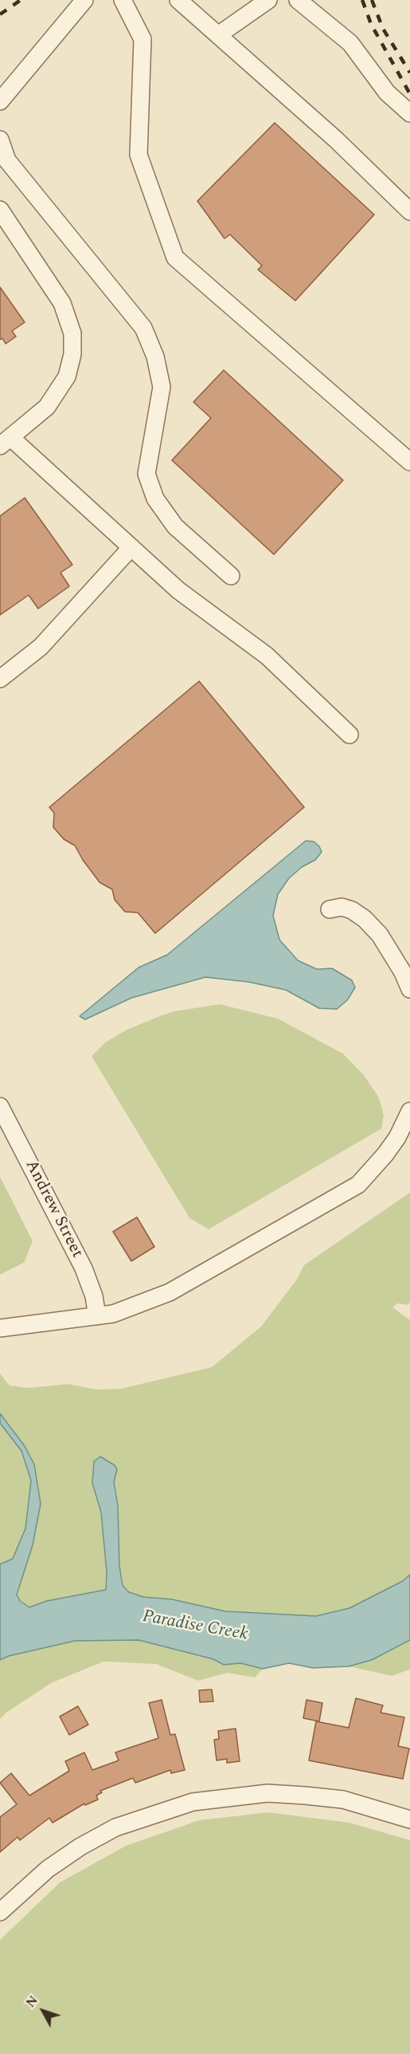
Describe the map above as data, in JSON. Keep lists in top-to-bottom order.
{
  "streets": {
    "street": ["Andrew Street"]
  },
  "water": ["Paradise Creek"],
  "north": "top left"
}
